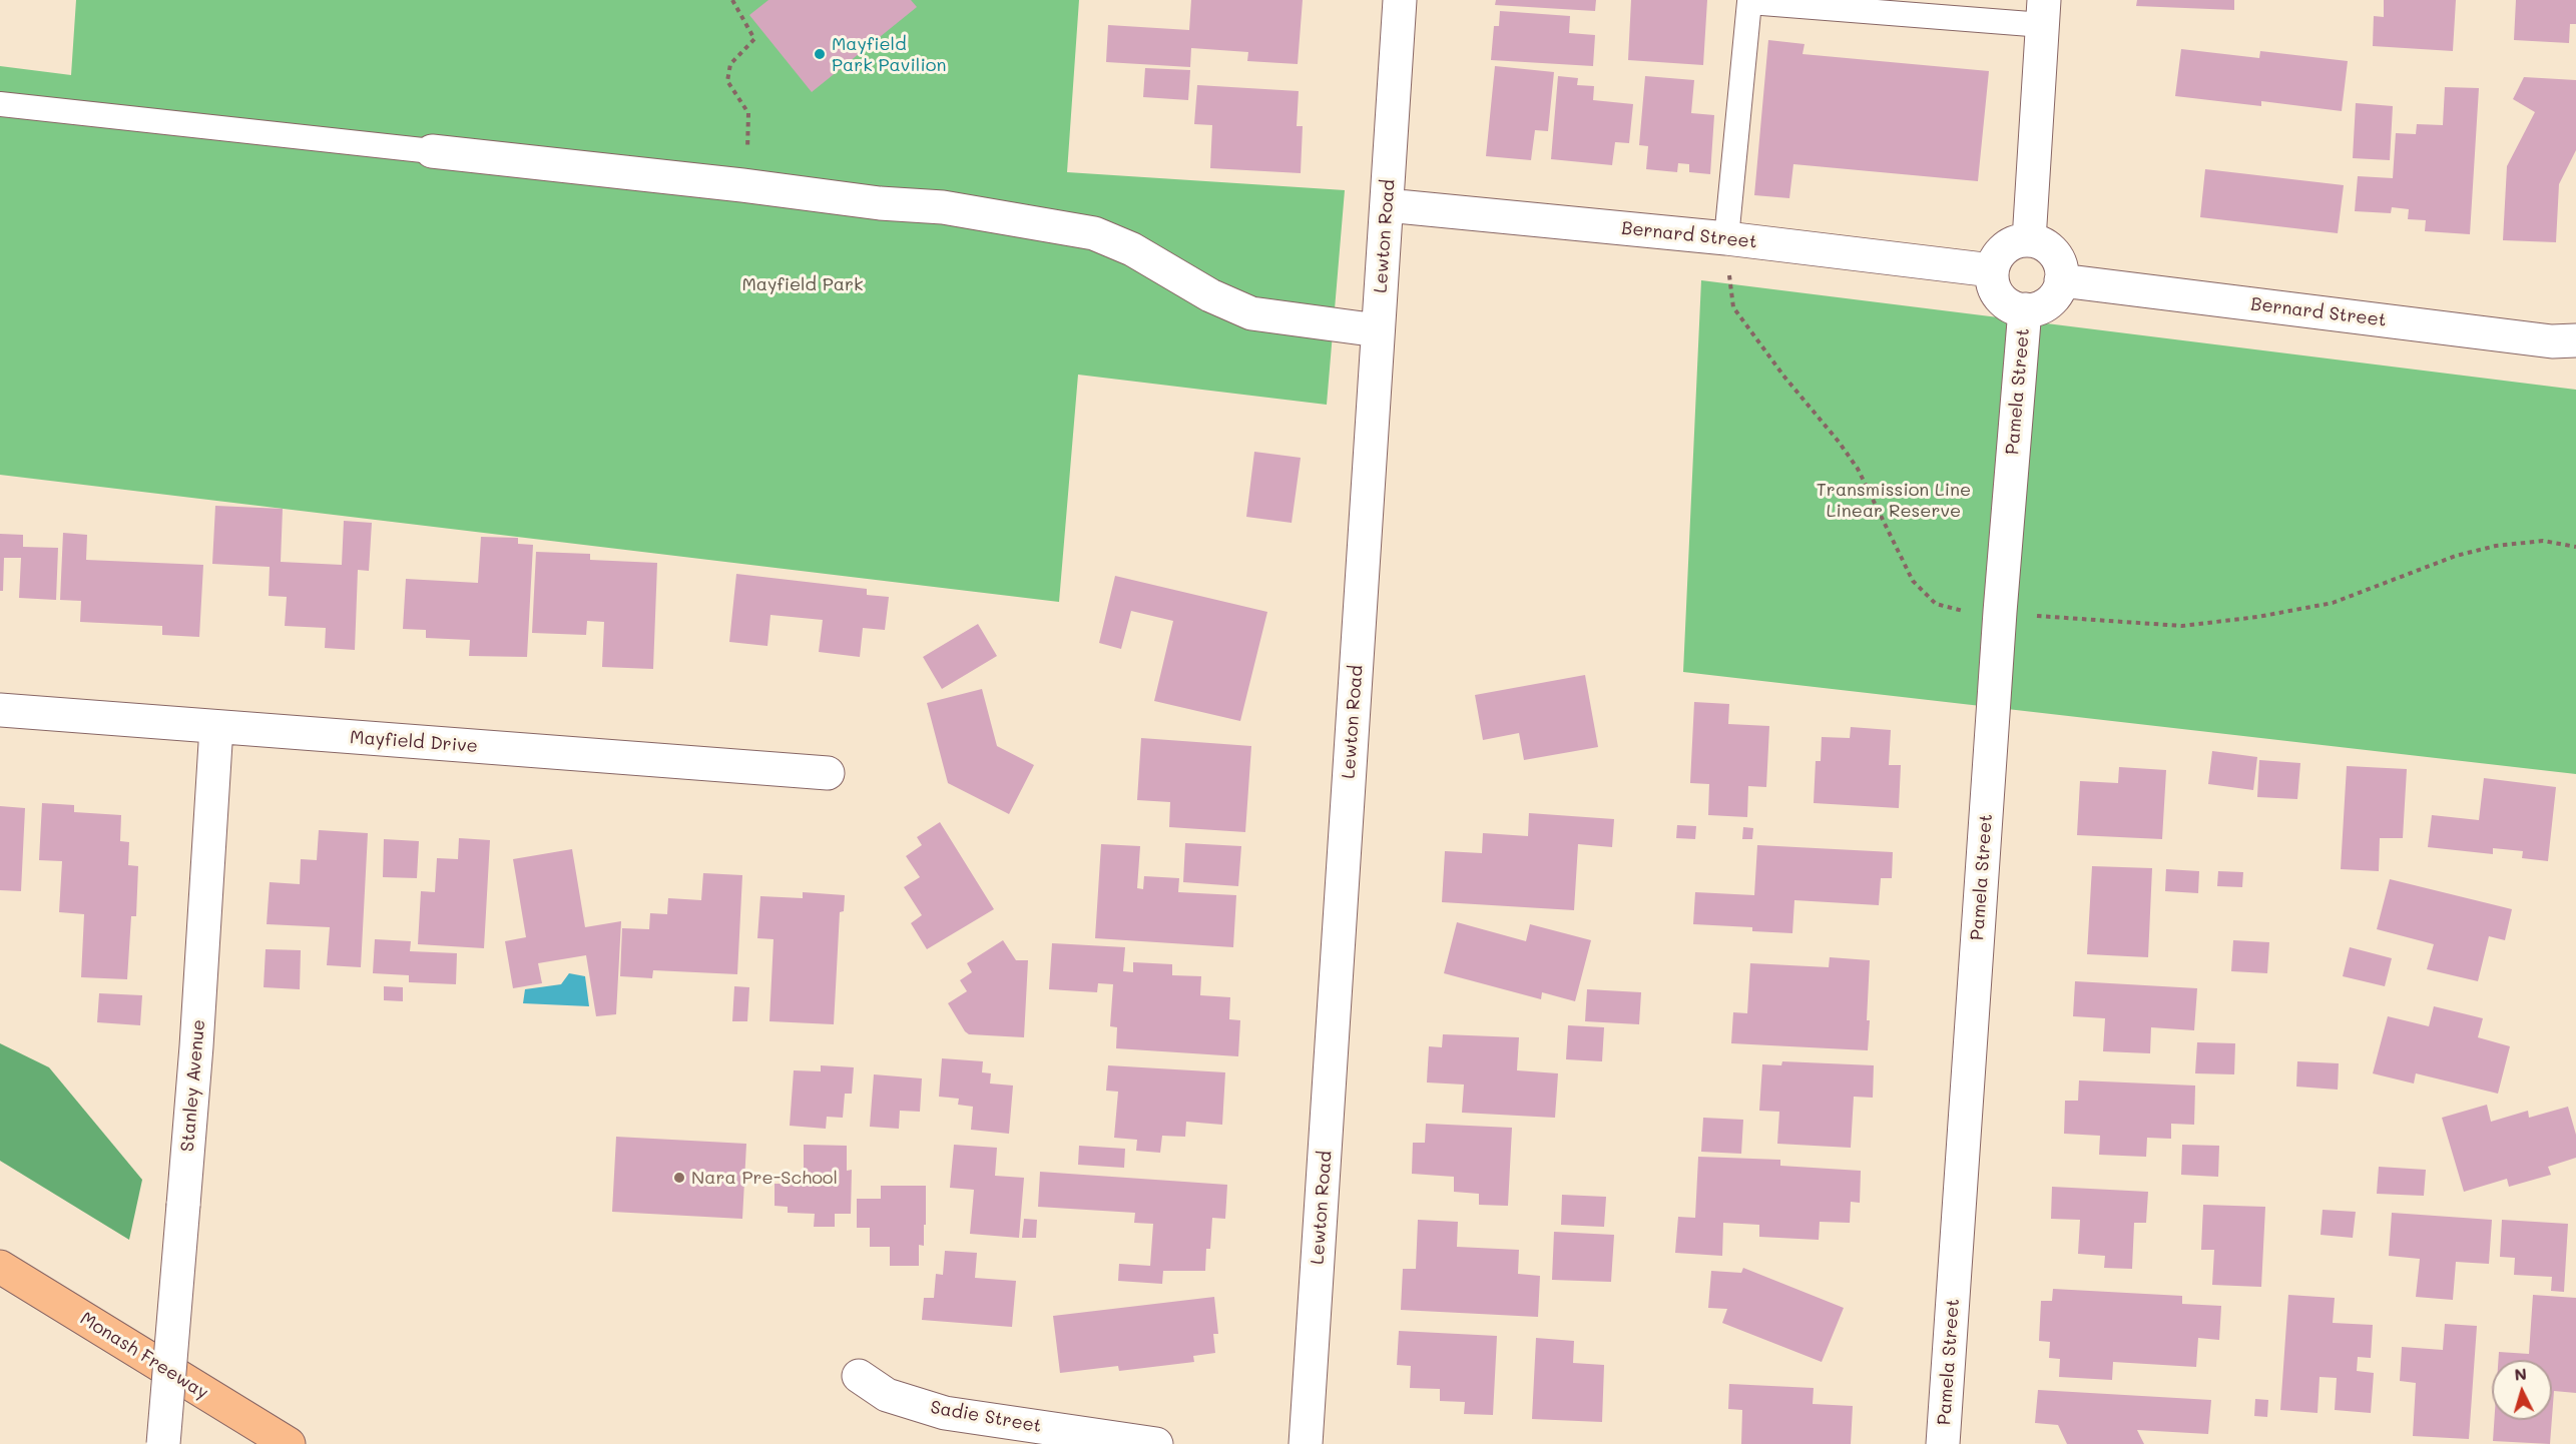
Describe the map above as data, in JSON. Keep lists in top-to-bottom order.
{
  "streets": {
    "highway": ["Monash Freeway"],
    "street": [
      "Bernard Street",
      "Lewton Road",
      "Pamela Street",
      "Mayfield Drive",
      "Stanley Avenue",
      "Sadie Street"
    ]
  },
  "crossings": [
    ["Bernard Street", "Lewton Road"],
    ["Bernard Street", "Pamela Street"],
    ["Mayfield Drive", "Stanley Avenue"]
  ],
  "parks": ["Mayfield Park", "Transmission Line Linear Reserve"],
  "places": ["Mayfield Park Pavilion", "Nara Pre-School"],
  "north": "top"
}
